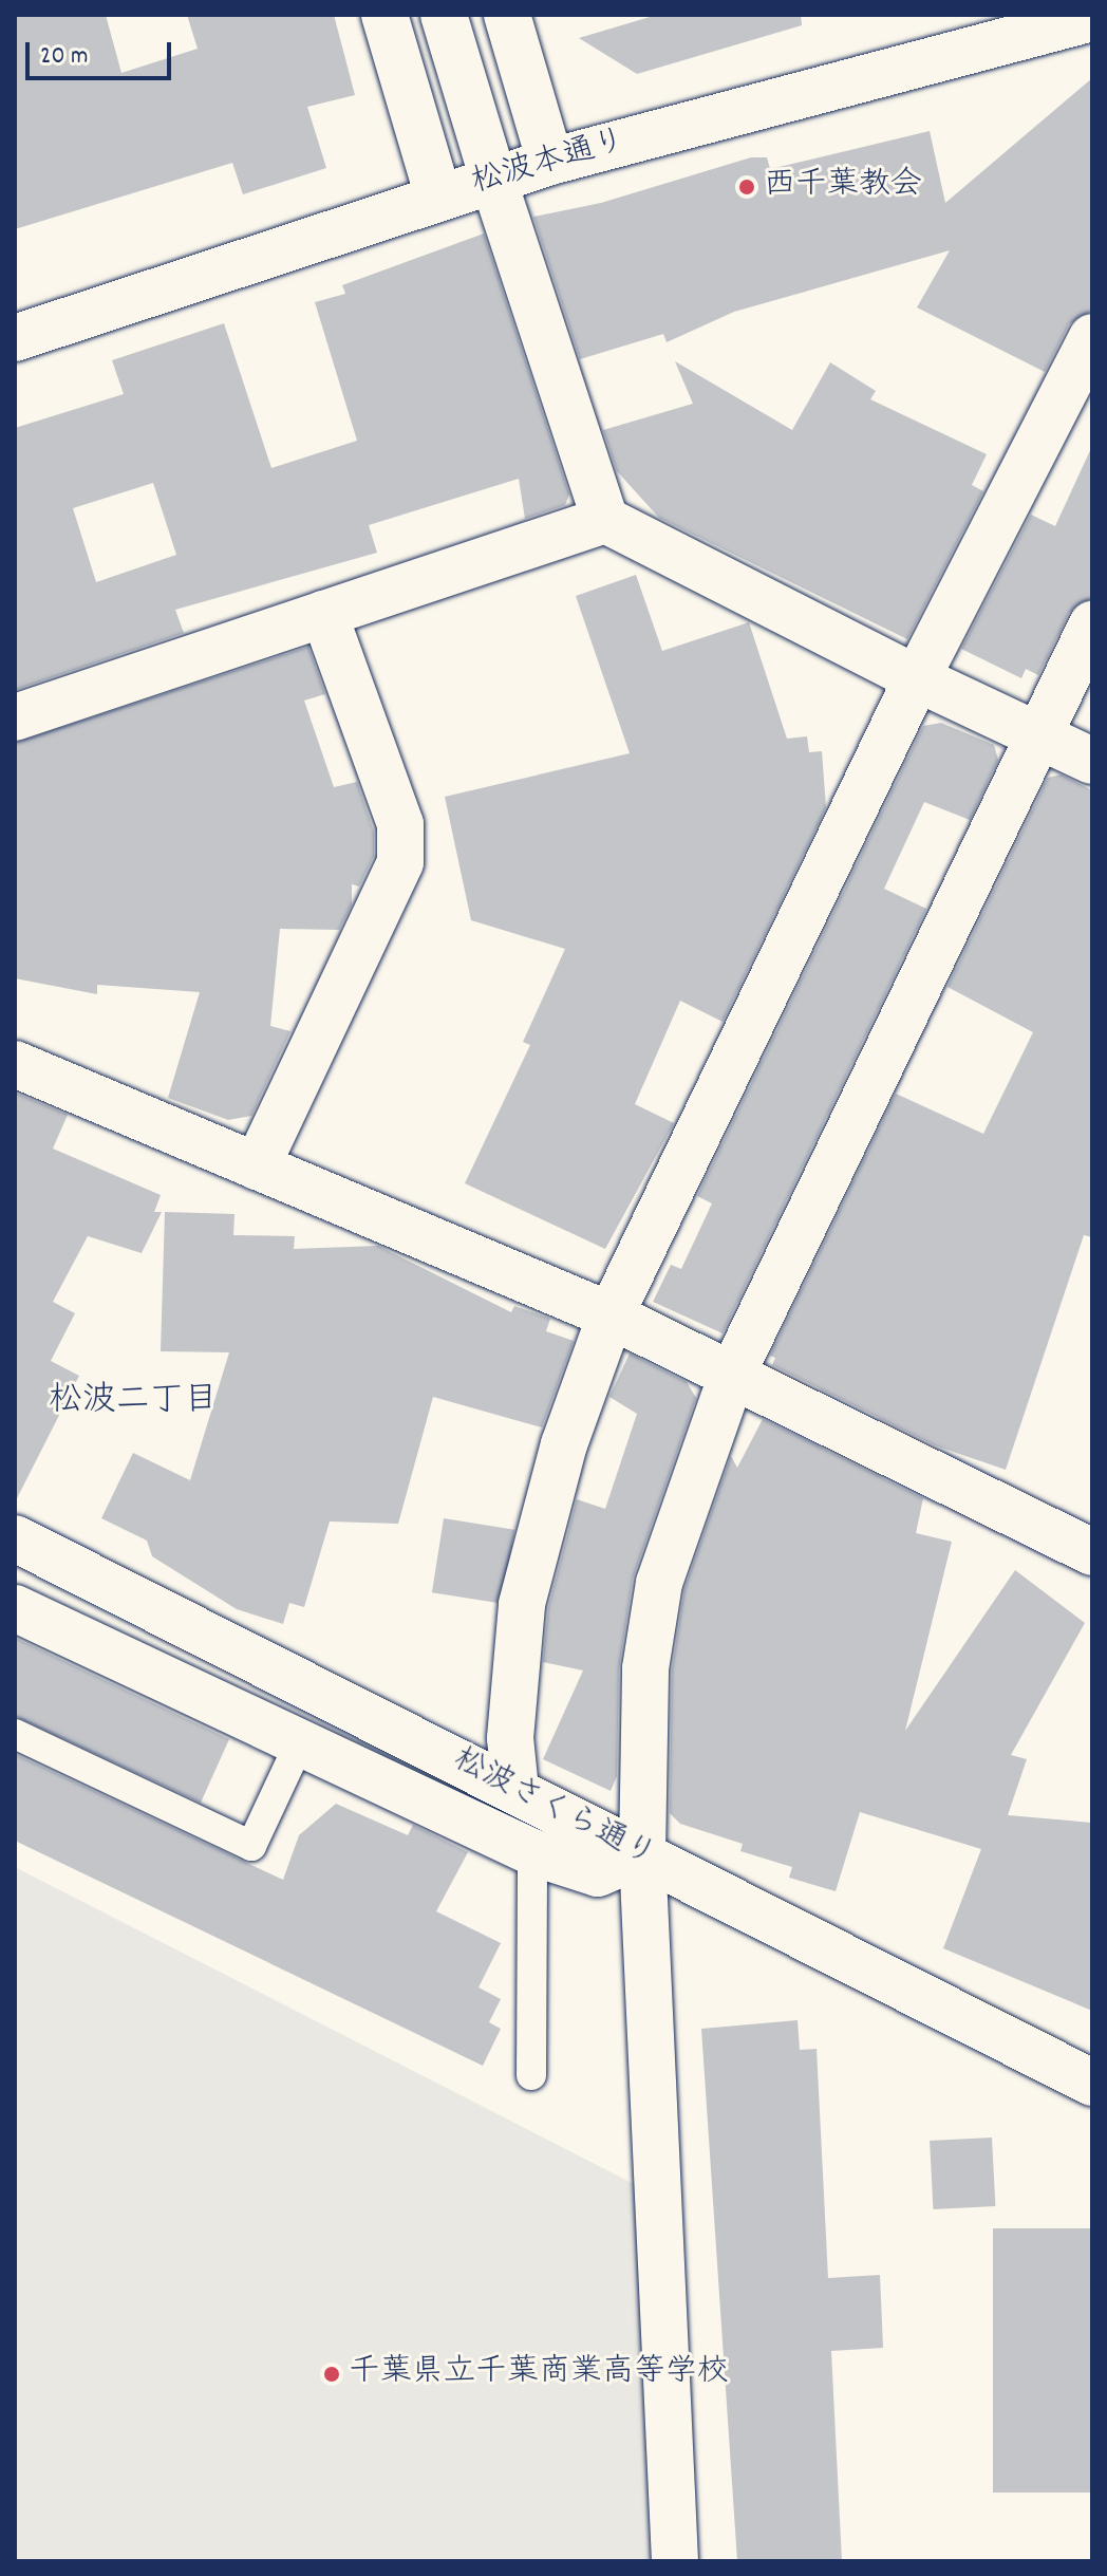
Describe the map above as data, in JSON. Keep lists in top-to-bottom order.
{
  "streets": {
    "street": ["松波本通り", "松波さくら通り"]
  },
  "districts": ["松波二丁目"],
  "places": ["西千葉教会", "千葉県立千葉商業高等学校"],
  "scale_bar": "20 m"
}
